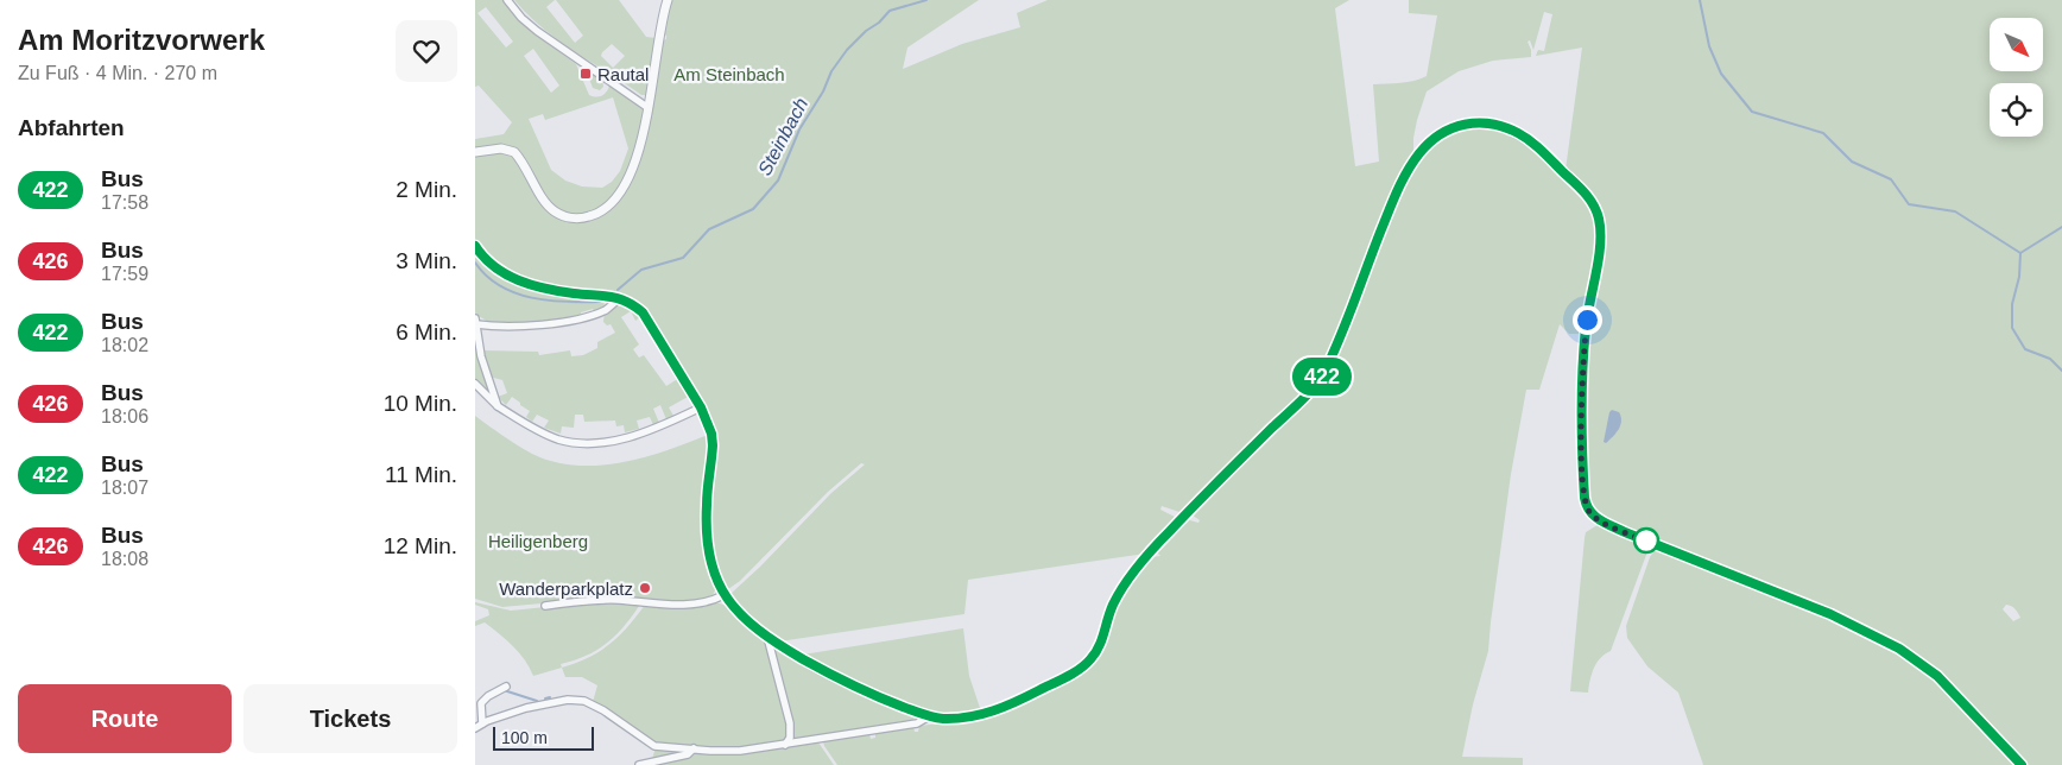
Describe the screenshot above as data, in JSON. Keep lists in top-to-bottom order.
{
  "water": ["Steinbach"],
  "parks": ["Am Steinbach", "Heiligenberg"],
  "places": {
    "transit": ["Rautal"],
    "other": ["Wanderparkplatz"]
  },
  "lines": ["bus line 422"],
  "scale_bar": "100 m",
  "north": "bottom right",
  "page": {
    "heading": [
      ["Am Moritzvorwerk", "Zu Fuß · 4 Min. · 270 m"],
      "Abfahrten"
    ],
    "on_map": "422",
    "list": [
      {
        "mark": "422",
        "name": "Bus",
        "note": "17:58",
        "value": "2 Min."
      },
      {
        "mark": "426",
        "name": "Bus",
        "note": "17:59",
        "value": "3 Min."
      },
      {
        "mark": "422",
        "name": "Bus",
        "note": "18:02",
        "value": "6 Min."
      },
      {
        "mark": "426",
        "name": "Bus",
        "note": "18:06",
        "value": "10 Min."
      },
      {
        "mark": "422",
        "name": "Bus",
        "note": "18:07",
        "value": "11 Min."
      },
      {
        "mark": "426",
        "name": "Bus",
        "note": "18:08",
        "value": "12 Min."
      }
    ],
    "buttons": ["Route", "Tickets"],
    "scale": "100 m"
  }
}
